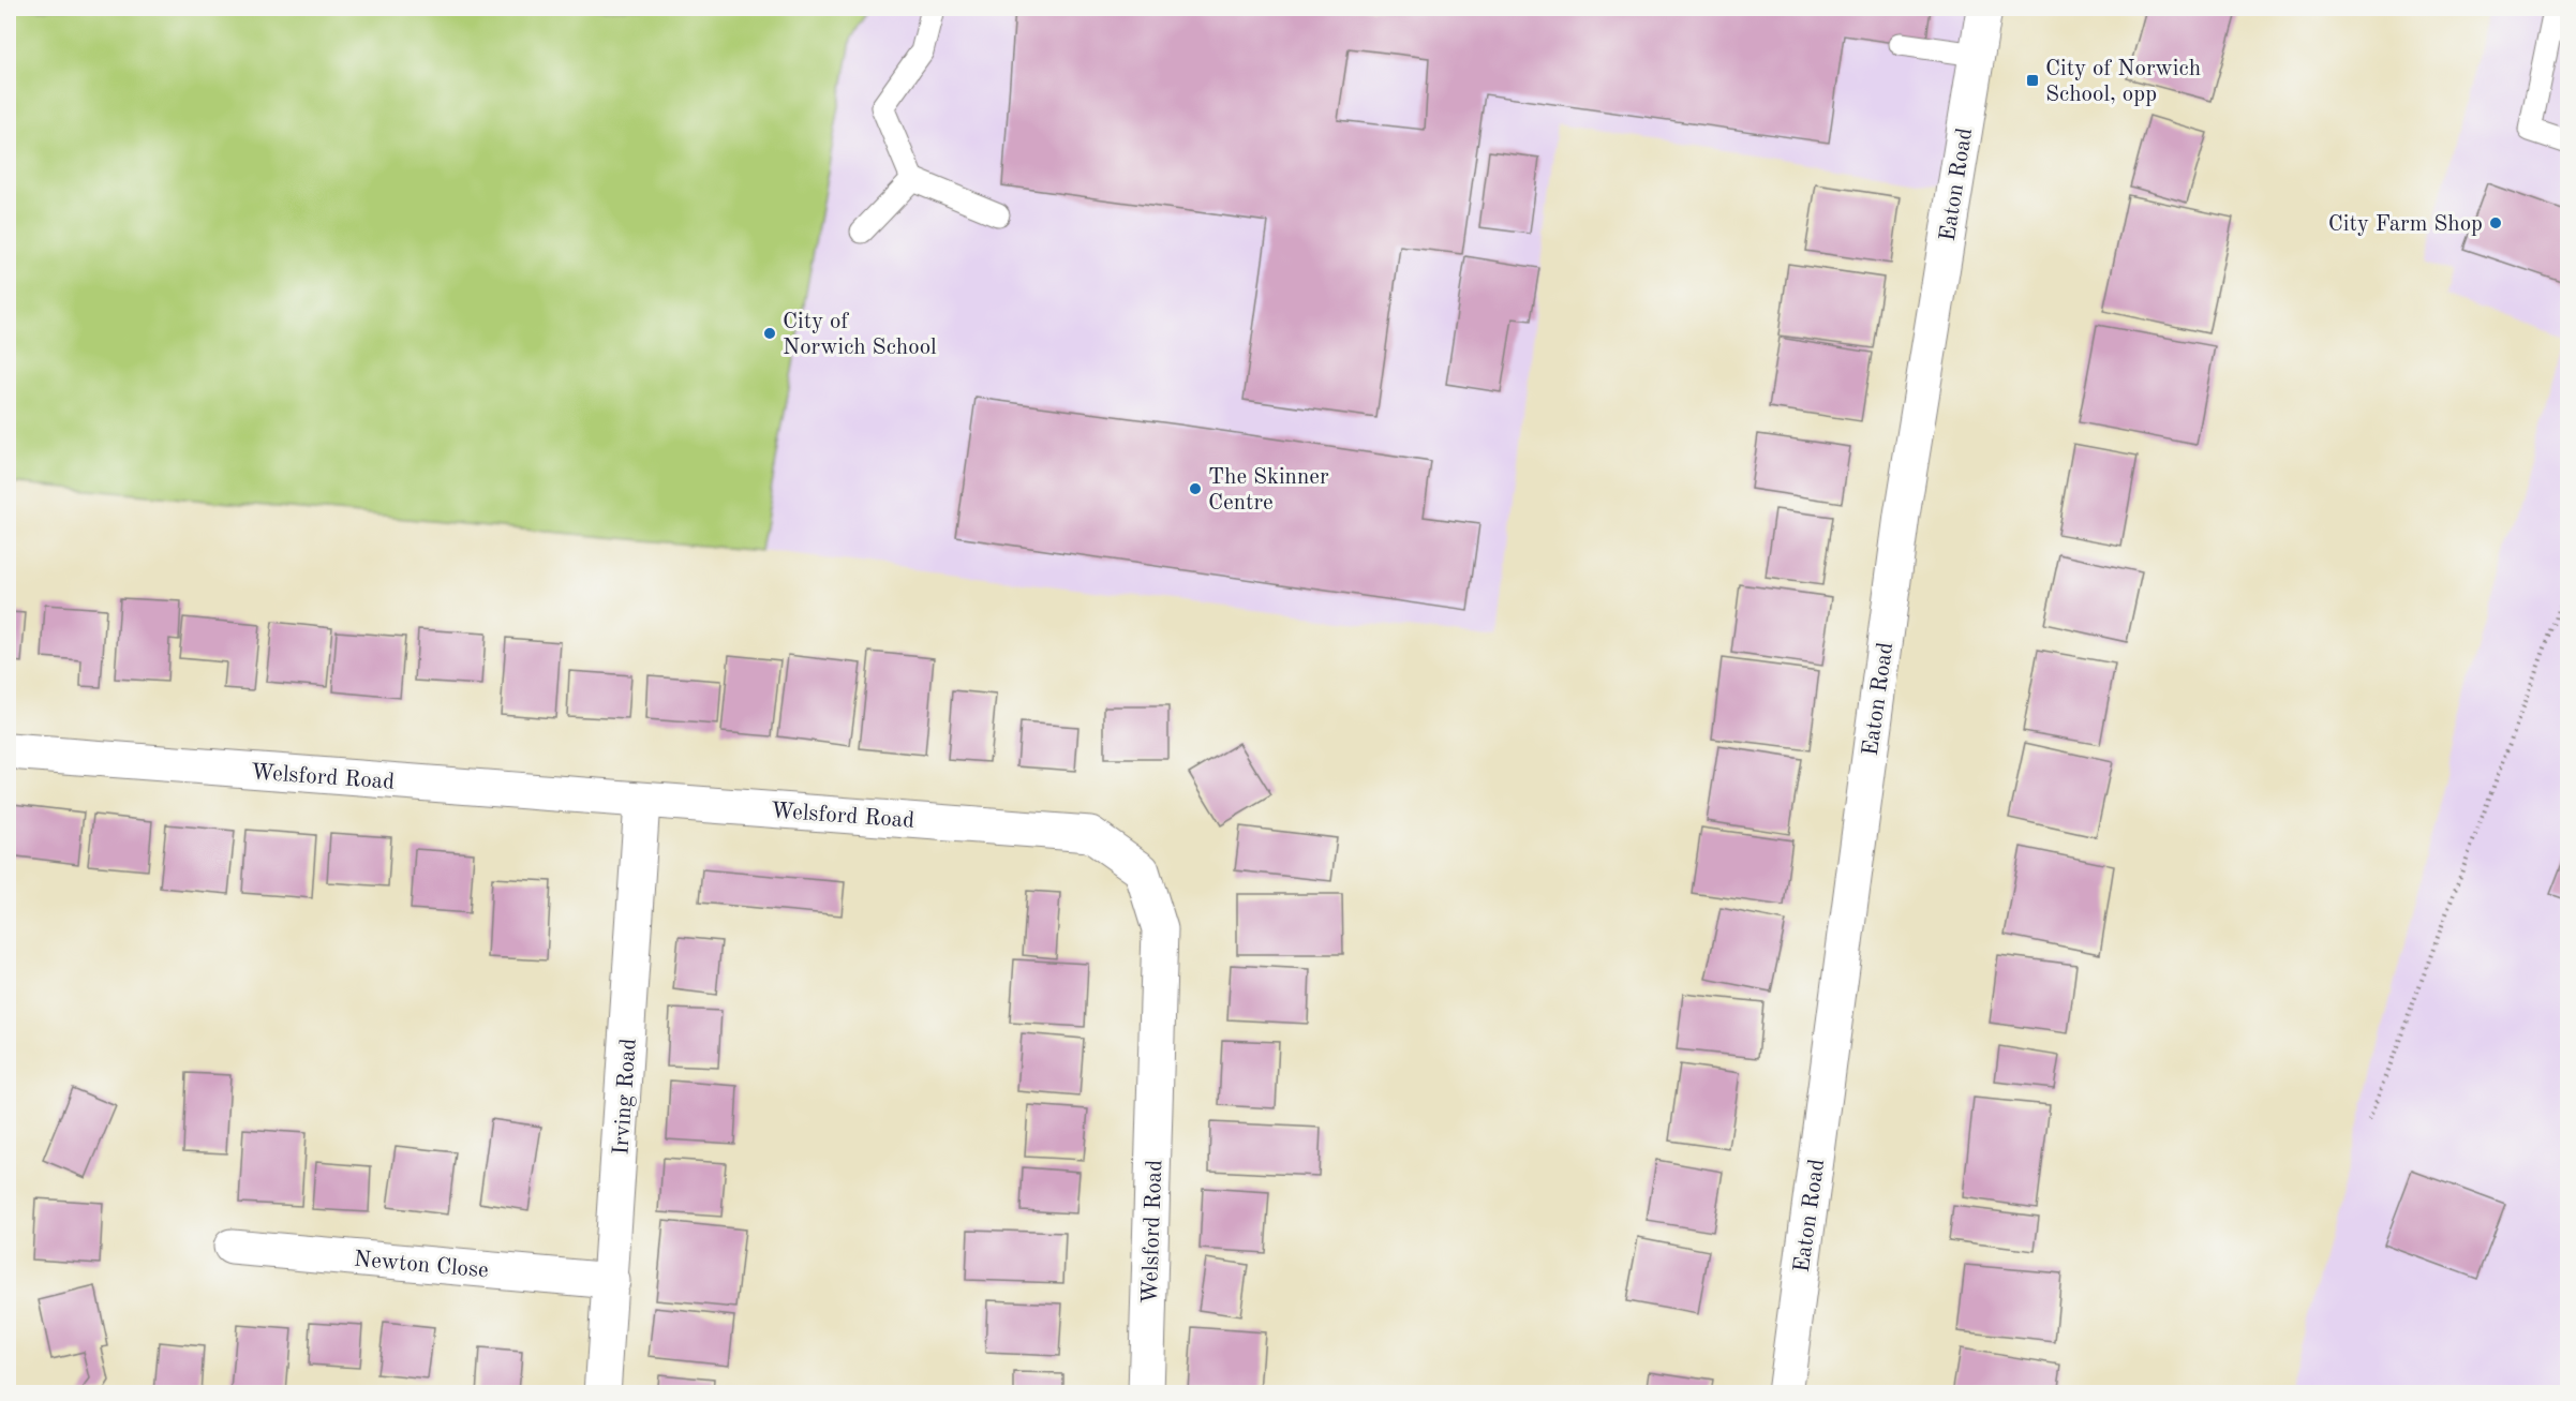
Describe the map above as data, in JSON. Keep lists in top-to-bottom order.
{
  "streets": {
    "street": [
      "Eaton Road",
      "Welsford Road",
      "Irving Road",
      "Newton Close"
    ]
  },
  "crossings": [
    ["Welsford Road", "Irving Road"],
    ["Irving Road", "Newton Close"]
  ],
  "places": {
    "transit": ["City of Norwich School, opp"],
    "other": ["City Farm Shop", "City of Norwich School", "The Skinner Centre"]
  }
}
